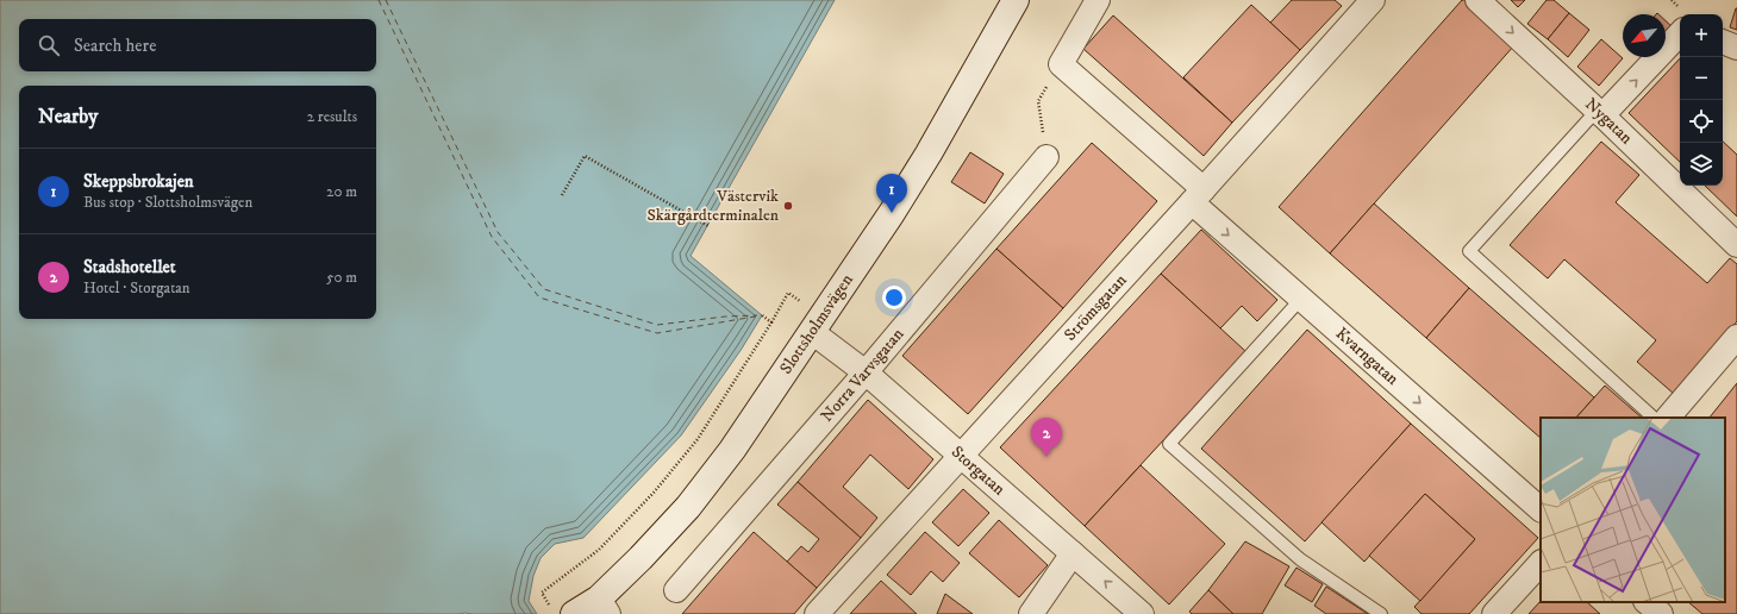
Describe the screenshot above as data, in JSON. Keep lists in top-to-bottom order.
{
  "streets": {
    "street": [
      "Nygatan",
      "Strömsgatan",
      "Slottsholmsvägen",
      "Kvarngatan",
      "Norra Varvsgatan",
      "Storgatan"
    ]
  },
  "crossings": [
    ["Strömsgatan", "Kvarngatan"],
    ["Strömsgatan", "Storgatan"],
    ["Slottsholmsvägen", "Storgatan"],
    ["Norra Varvsgatan", "Storgatan"]
  ],
  "one_way": ["Nygatan", "Kvarngatan"],
  "places": ["Västervik Skärgårdterminalen"],
  "north": "bottom left",
  "page": {
    "map_buttons": ["+", "−"],
    "search": "Search here",
    "heading": ["Nearby", "2 results"],
    "list": [
      {
        "mark": "1",
        "name": "Skeppsbrokajen",
        "note": "Bus stop · Slottsholmsvägen",
        "value": "20 m"
      },
      {
        "mark": "2",
        "name": "Stadshotellet",
        "note": "Hotel · Storgatan",
        "value": "50 m"
      }
    ],
    "pins": ["1", "2"]
  }
}
